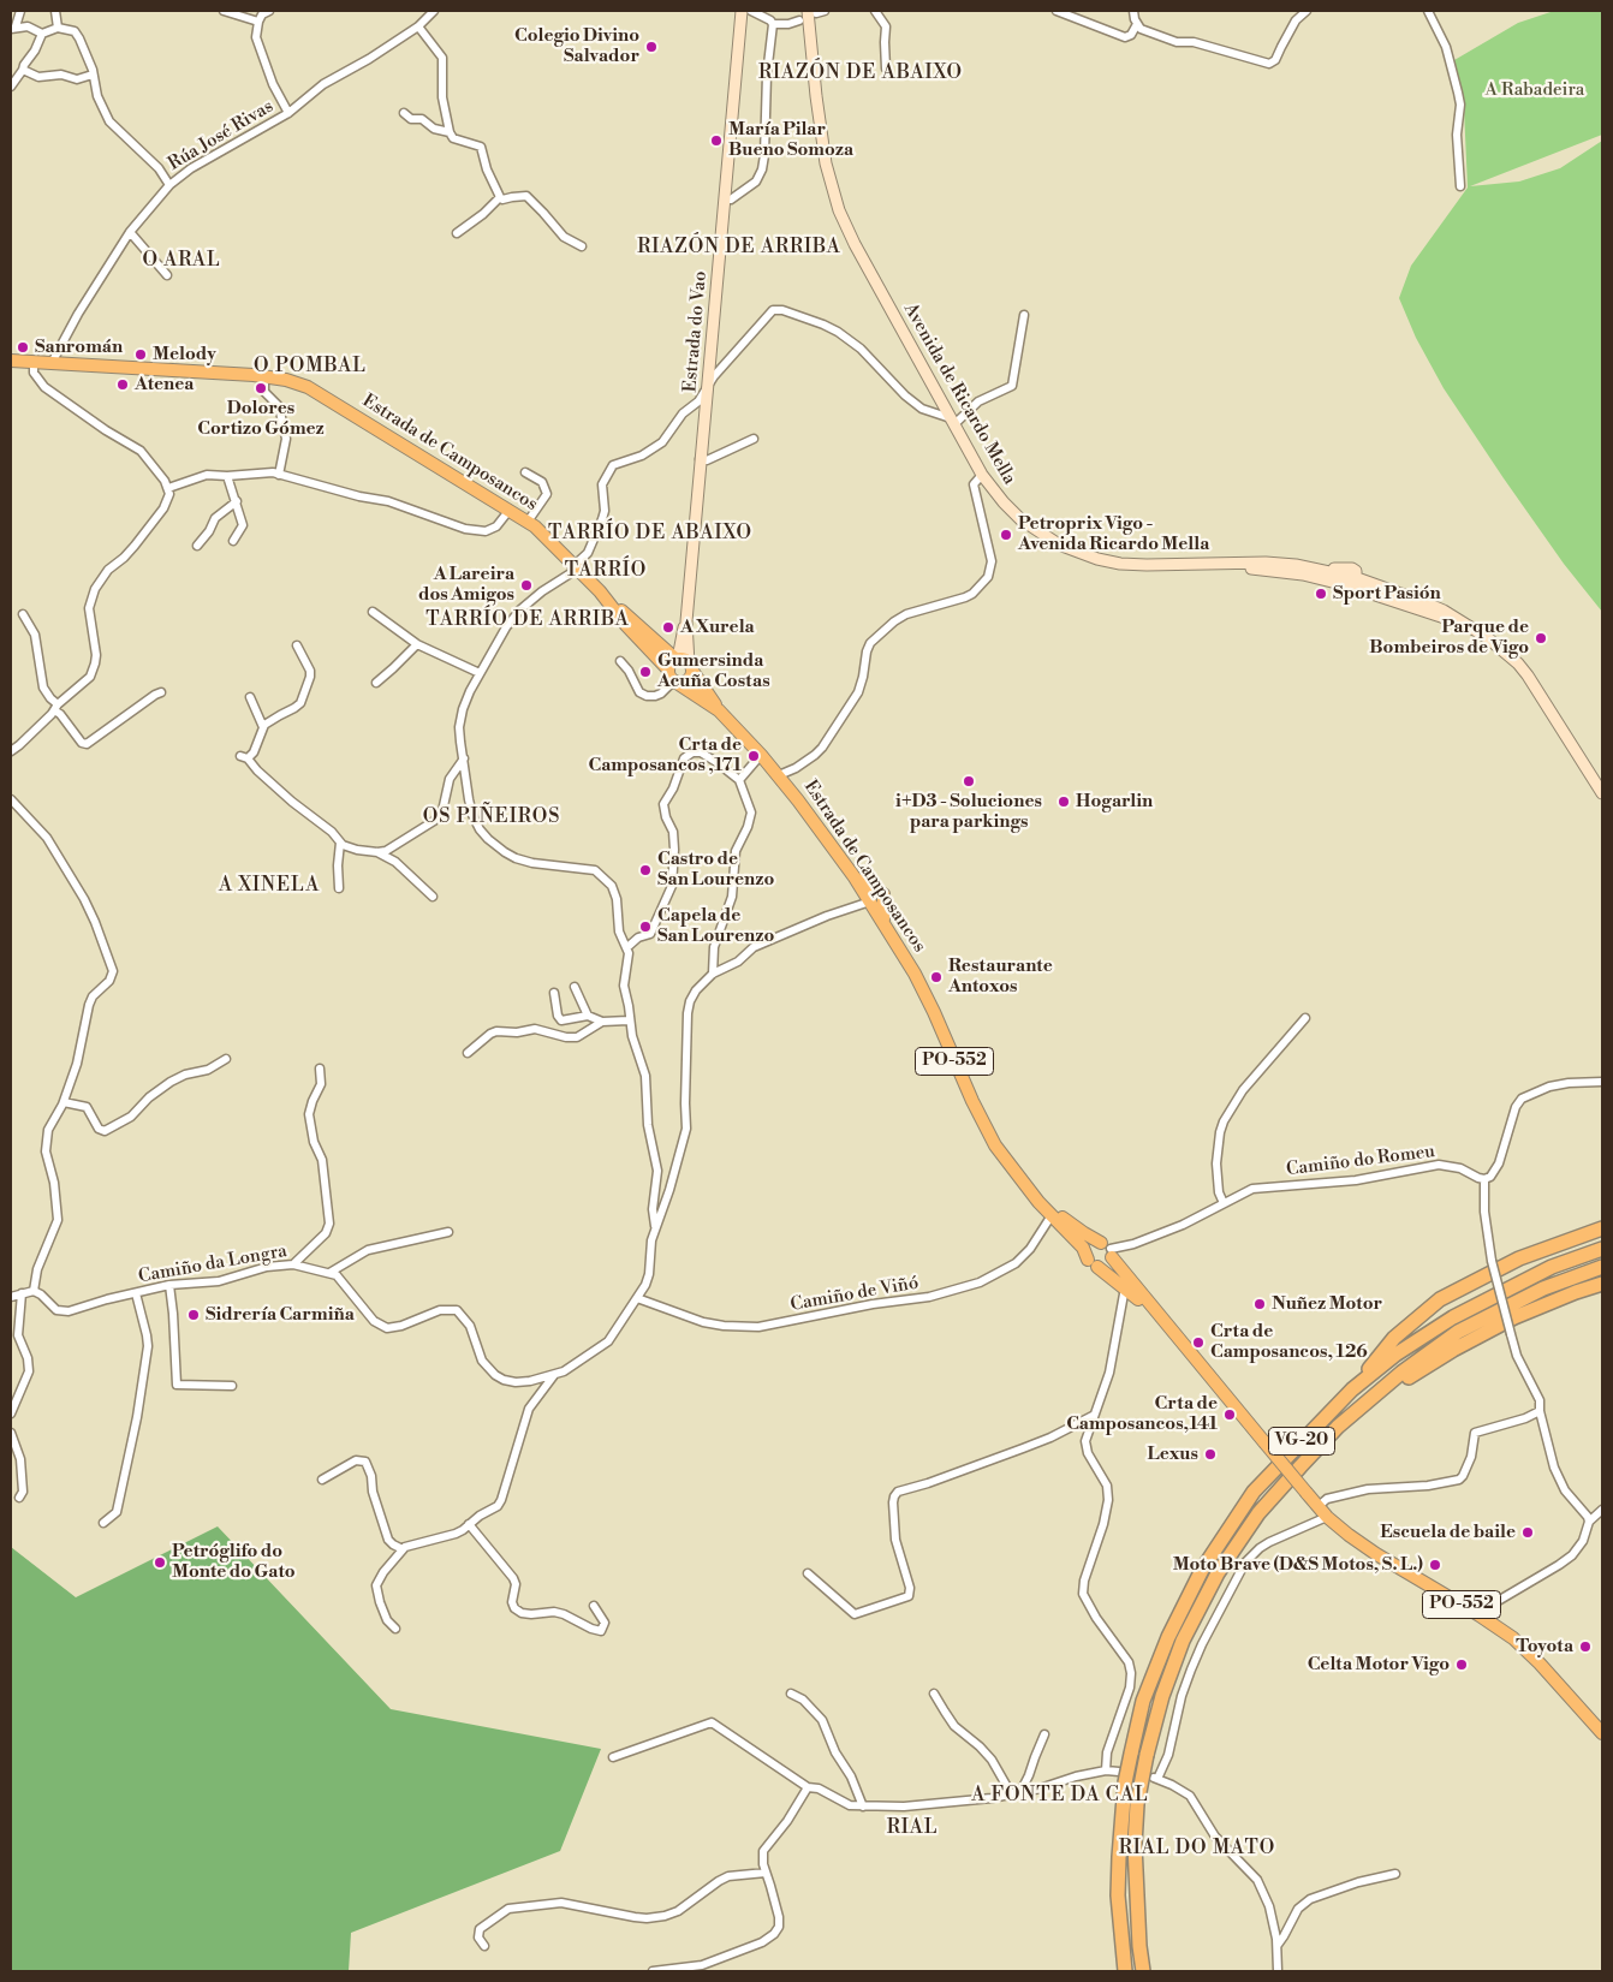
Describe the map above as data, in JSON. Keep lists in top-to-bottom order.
{
  "streets": {
    "highway": ["VG-20"],
    "main road": [
      "Estrada do Vao",
      "Avenida de Ricardo Mella",
      "Estrada de Camposancos",
      "PO-552"
    ],
    "street": [
      "Rúa José Rivas",
      "Camiño do Romeu",
      "Camiño da Longra",
      "Camiño de Viñó"
    ]
  },
  "crossings": [
    ["Rúa José Rivas", "Estrada de Camposancos"],
    ["Estrada do Vao", "Estrada de Camposancos"],
    ["Estrada de Camposancos", "Camiño do Romeu"],
    ["Estrada de Camposancos", "Camiño da Longra"],
    ["Estrada de Camposancos", "Camiño de Viñó"],
    ["Camiño da Longra", "Camiño de Viñó"]
  ],
  "districts": [
    "RIAZÓN DE ABAIXO",
    "RIAZÓN DE ARRIBA",
    "O ARAL",
    "O POMBAL",
    "TARRÍO DE ABAIXO",
    "TARRÍO",
    "TARRÍO DE ARRIBA",
    "OS PIÑEIROS",
    "A XINELA",
    "A FONTE DA CAL",
    "RIAL",
    "RIAL DO MATO"
  ],
  "parks": ["A Rabadeira"],
  "places": [
    "Colegio Divino Salvador",
    "María Pilar Bueno Somoza",
    "Sanromán",
    "Melody",
    "Atenea",
    "Dolores Cortizo Gómez",
    "Petroprix Vigo - Avenida Ricardo Mella",
    "A Lareira dos Amigos",
    "Sport Pasión",
    "A Xurela",
    "Parque de Bombeiros de Vigo",
    "Gumersinda Acuña Costas",
    "Crta de Camposancos ,171",
    "i+D3 - Soluciones para parkings",
    "Hogarlin",
    "Castro de San Lourenzo",
    "Capela de San Lourenzo",
    "Restaurante Antoxos",
    "Nuñez Motor",
    "Sidrería Carmiña",
    "Crta de Camposancos, 126",
    "Crta de Camposancos,141",
    "Lexus",
    "Escuela de baile",
    "Petróglifo do Monte do Gato",
    "Moto Brave (D&S Motos, S. L.)",
    "Toyota",
    "Celta Motor Vigo"
  ]
}
